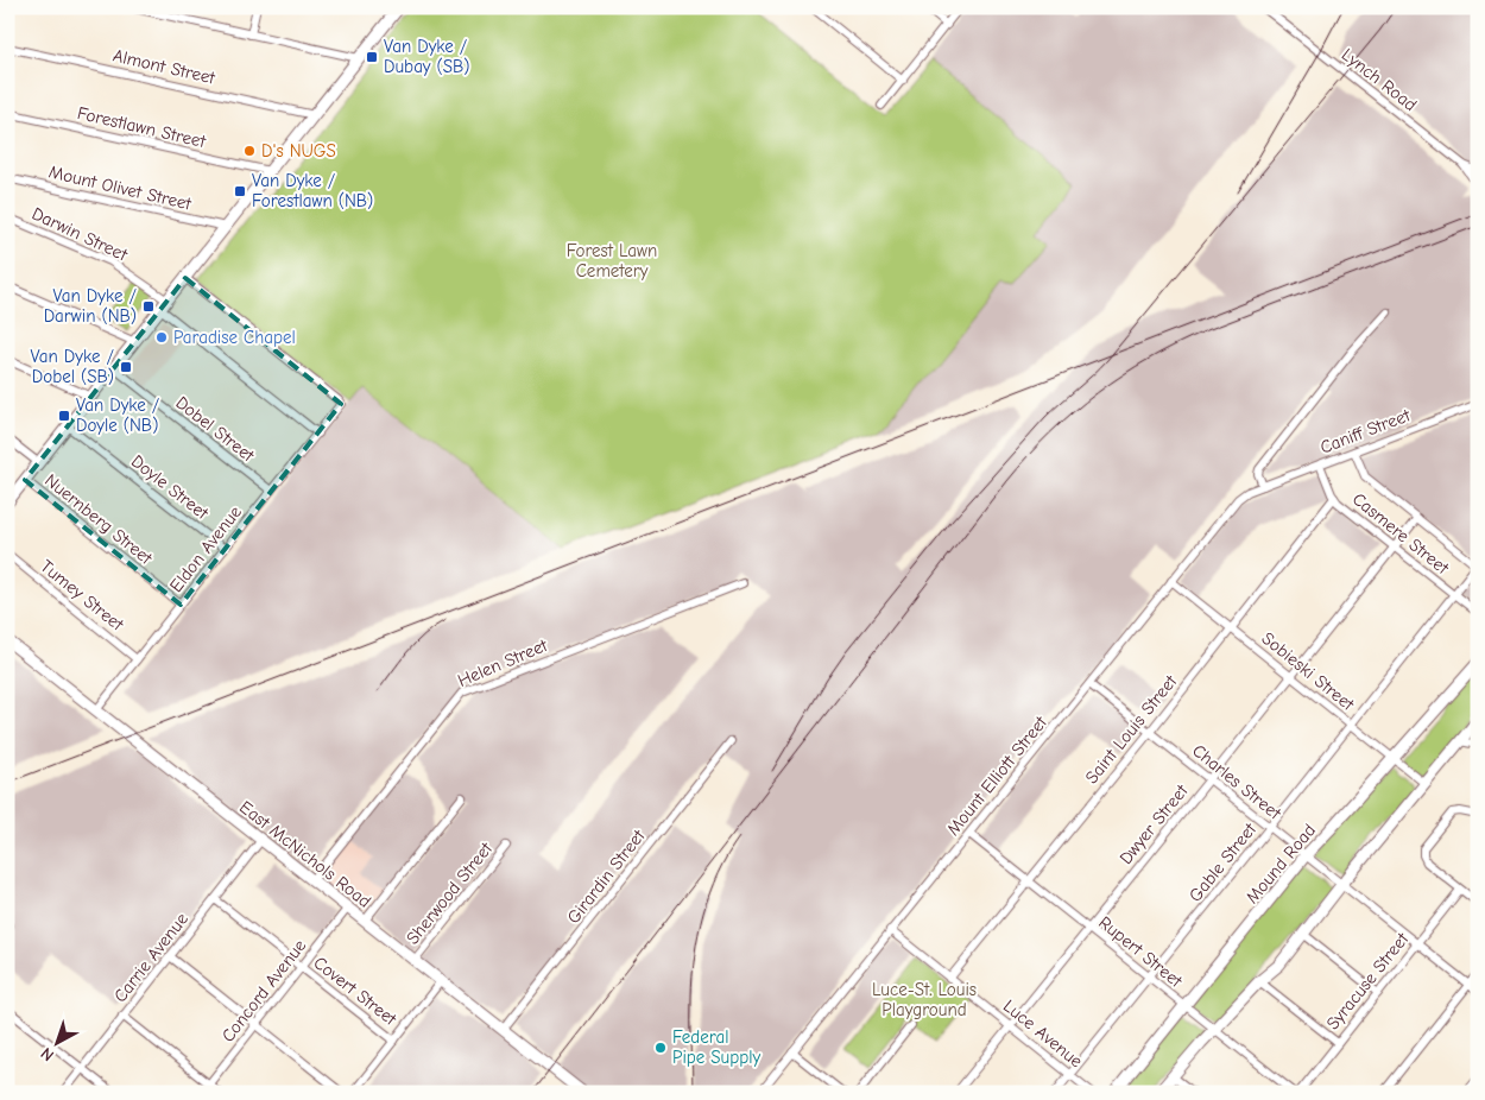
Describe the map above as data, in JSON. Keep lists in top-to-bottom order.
{
  "streets": {
    "main road": ["East McNichols Road", "Mound Road"],
    "street": [
      "Almont Street",
      "Lynch Road",
      "Forestlawn Street",
      "Mount Olivet Street",
      "Darwin Street",
      "Dobel Street",
      "Caniff Street",
      "Doyle Street",
      "Nuernberg Street",
      "Casmere Street",
      "Eldon Avenue",
      "Tumey Street",
      "Helen Street",
      "Sobieski Street",
      "Saint Louis Street",
      "Mount Elliott Street",
      "Charles Street",
      "Dwyer Street",
      "Gable Street",
      "Girardin Street",
      "Sherwood Street",
      "Rupert Street",
      "Carrie Avenue",
      "Syracuse Street",
      "Concord Avenue",
      "Covert Street",
      "Luce Avenue"
    ]
  },
  "crossings": [
    ["Darwin Street", "Eldon Avenue"],
    ["Dobel Street", "Eldon Avenue"],
    ["Caniff Street", "Casmere Street"],
    ["Caniff Street", "Mount Elliott Street"],
    ["Doyle Street", "Eldon Avenue"],
    ["Nuernberg Street", "Eldon Avenue"],
    ["Casmere Street", "Saint Louis Street"],
    ["Casmere Street", "Dwyer Street"],
    ["Casmere Street", "Gable Street"],
    ["Eldon Avenue", "Tumey Street"],
    ["Eldon Avenue", "East McNichols Road"],
    ["Helen Street", "East McNichols Road"],
    ["Sobieski Street", "Saint Louis Street"],
    ["Sobieski Street", "Mount Elliott Street"],
    ["Sobieski Street", "Dwyer Street"],
    ["Sobieski Street", "Gable Street"],
    ["Sobieski Street", "Mound Road"],
    ["Saint Louis Street", "Charles Street"],
    ["Saint Louis Street", "Rupert Street"],
    ["Saint Louis Street", "Luce Avenue"],
    ["Mount Elliott Street", "Charles Street"],
    ["Mount Elliott Street", "Rupert Street"],
    ["Mount Elliott Street", "Luce Avenue"],
    ["Charles Street", "Dwyer Street"],
    ["Charles Street", "Gable Street"],
    ["Charles Street", "Mound Road"],
    ["Charles Street", "Syracuse Street"],
    ["Dwyer Street", "Rupert Street"],
    ["Dwyer Street", "Luce Avenue"],
    ["East McNichols Road", "Girardin Street"],
    ["East McNichols Road", "Sherwood Street"],
    ["East McNichols Road", "Carrie Avenue"],
    ["East McNichols Road", "Concord Avenue"],
    ["Gable Street", "Rupert Street"],
    ["Gable Street", "Luce Avenue"],
    ["Mound Road", "Rupert Street"],
    ["Rupert Street", "Syracuse Street"],
    ["Carrie Avenue", "Covert Street"],
    ["Concord Avenue", "Covert Street"]
  ],
  "parks": ["Forest Lawn Cemetery", "Luce-St. Louis Playground"],
  "places": {
    "transit": [
      "Van Dyke / Dubay (SB)",
      "Van Dyke / Forestlawn (NB)",
      "Van Dyke / Darwin (NB)",
      "Van Dyke / Dobel (SB)",
      "Van Dyke / Doyle (NB)"
    ],
    "other": ["D's NUGS", "Paradise Chapel", "Federal Pipe Supply"]
  },
  "north": "bottom left"
}
